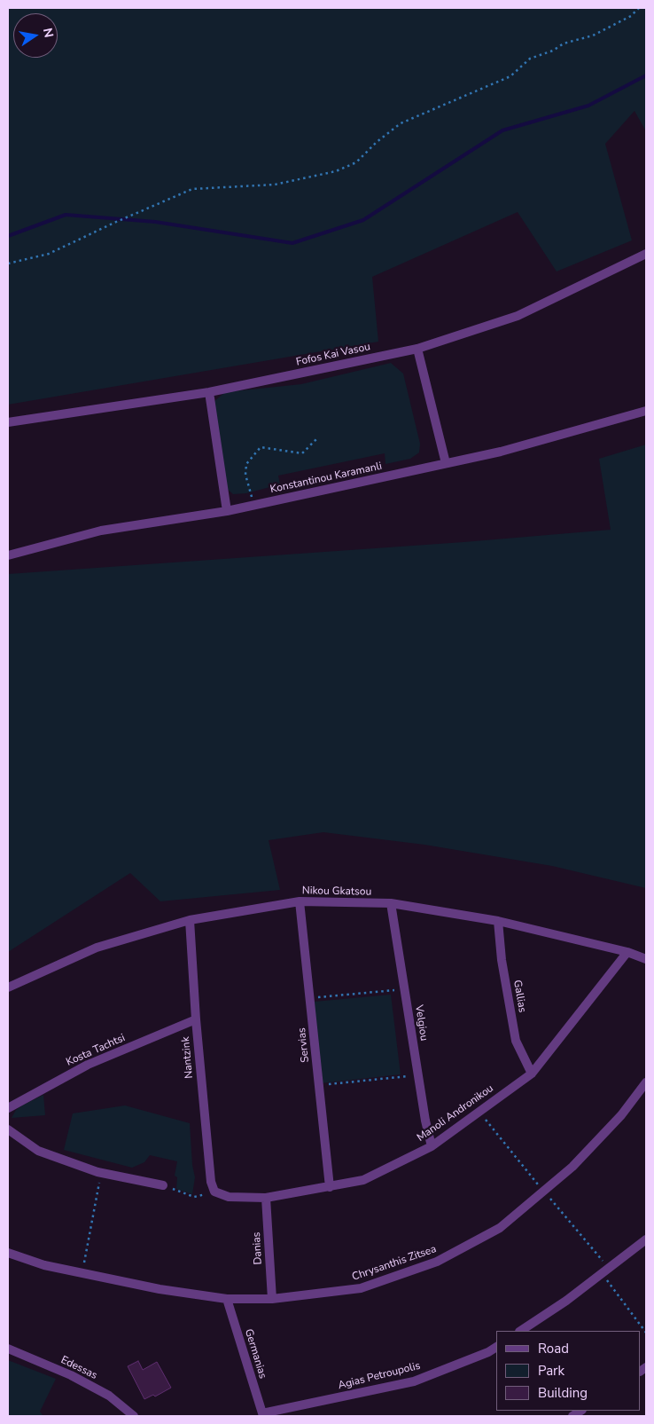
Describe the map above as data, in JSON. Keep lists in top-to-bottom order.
{
  "streets": {
    "street": [
      "Fofos Kai Vasou",
      "Konstantinou Karamanli",
      "Nikou Gkatsou",
      "Gallias",
      "Velgiou",
      "Servias",
      "Kosta Tachtsi",
      "Nantzink",
      "Manoli Andronikou",
      "Danias",
      "Chrysanthis Zitsea",
      "Germanias",
      "Edessas",
      "Agias Petroupolis"
    ]
  },
  "crossings": [
    ["Nikou Gkatsou", "Gallias"],
    ["Nikou Gkatsou", "Velgiou"],
    ["Nikou Gkatsou", "Servias"],
    ["Nikou Gkatsou", "Nantzink"],
    ["Nikou Gkatsou", "Manoli Andronikou"],
    ["Gallias", "Manoli Andronikou"],
    ["Velgiou", "Manoli Andronikou"],
    ["Servias", "Manoli Andronikou"],
    ["Kosta Tachtsi", "Nantzink"],
    ["Nantzink", "Manoli Andronikou"],
    ["Manoli Andronikou", "Danias"],
    ["Danias", "Chrysanthis Zitsea"],
    ["Chrysanthis Zitsea", "Germanias"],
    ["Germanias", "Agias Petroupolis"]
  ],
  "legend": ["Road", "Park", "Building"],
  "north": "right"
}
